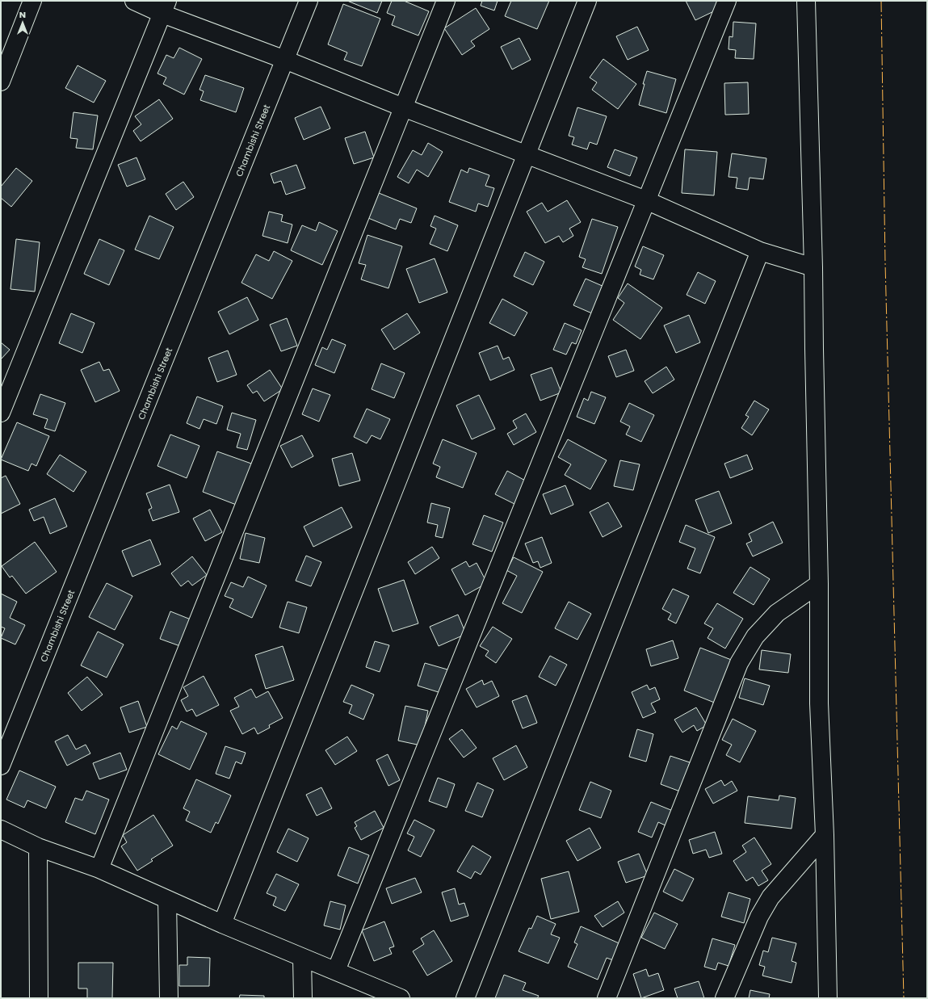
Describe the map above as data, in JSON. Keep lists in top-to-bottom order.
{
  "streets": {
    "street": ["Chambishi Street"]
  },
  "north": "top"
}
